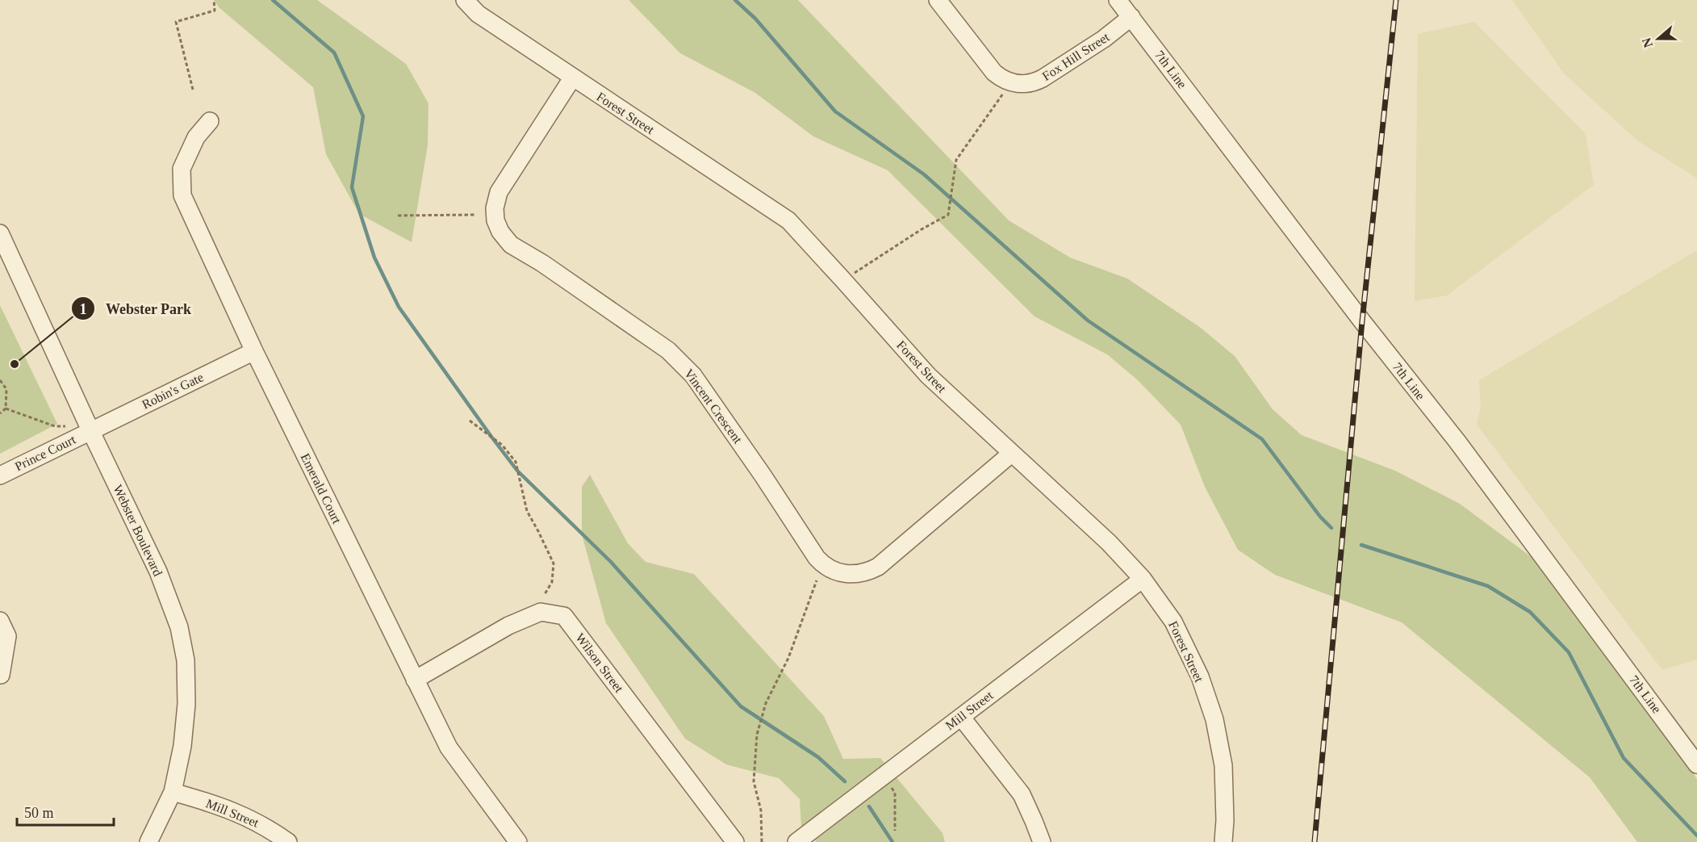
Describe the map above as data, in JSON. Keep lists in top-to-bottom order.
{
  "streets": {
    "street": [
      "Fox Hill Street",
      "7th Line",
      "Forest Street",
      "Robin's Gate",
      "Vincent Crescent",
      "Prince Court",
      "Emerald Court",
      "Webster Boulevard",
      "Wilson Street",
      "Mill Street"
    ]
  },
  "crossings": [
    ["Fox Hill Street", "7th Line"],
    ["Forest Street", "Vincent Crescent"],
    ["Forest Street", "Mill Street"],
    ["Robin's Gate", "Prince Court"],
    ["Robin's Gate", "Emerald Court"],
    ["Robin's Gate", "Webster Boulevard"],
    ["Prince Court", "Webster Boulevard"],
    ["Emerald Court", "Wilson Street"],
    ["Webster Boulevard", "Mill Street"]
  ],
  "places": ["Webster Park"],
  "scale_bar": "50 m",
  "north": "left"
}
